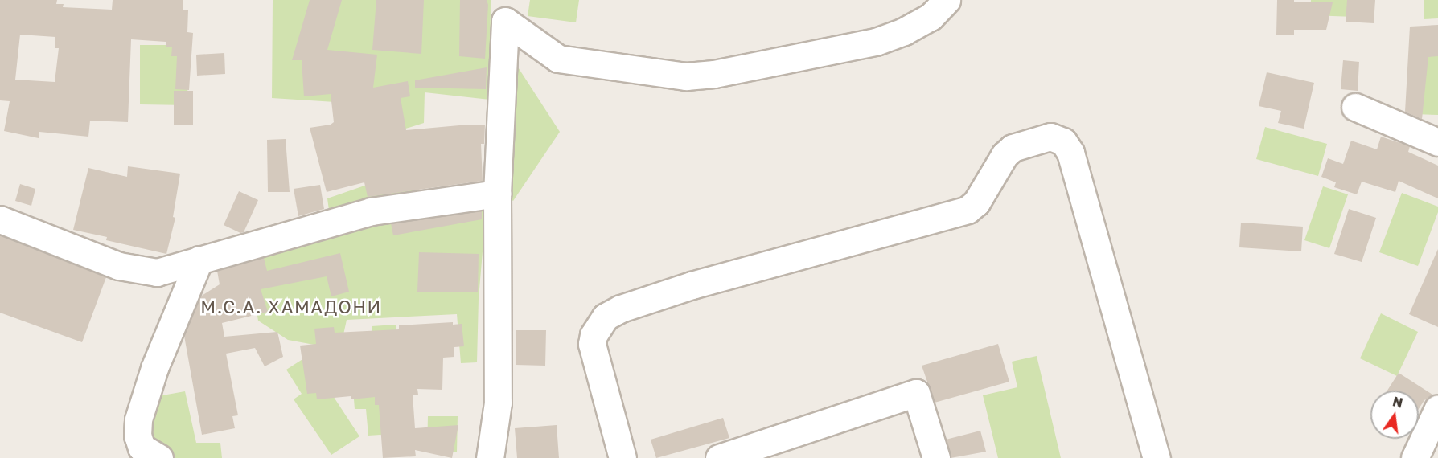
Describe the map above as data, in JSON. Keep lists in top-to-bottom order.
{
  "districts": ["М.С.А. ХАМАДОНИ"],
  "north": "top"
}
